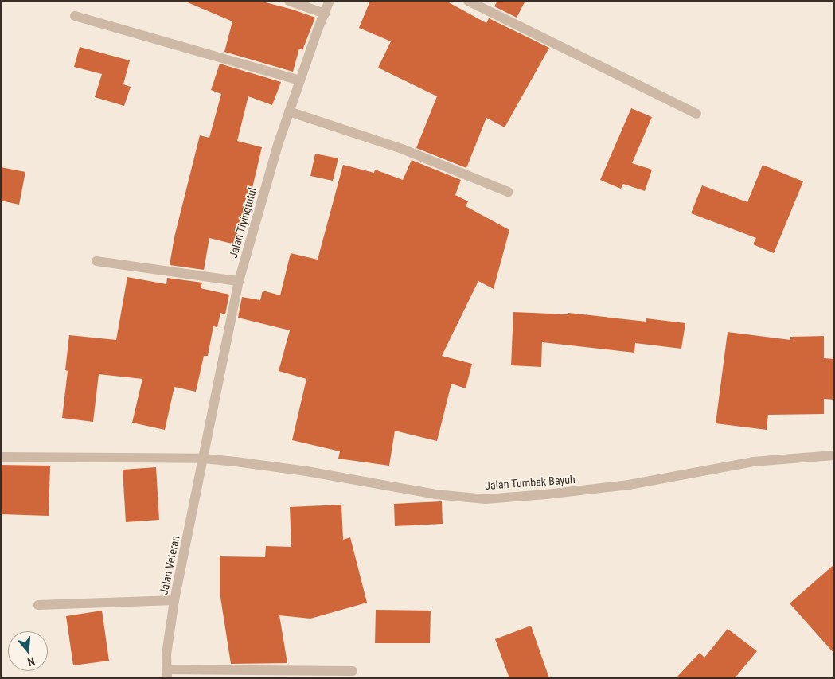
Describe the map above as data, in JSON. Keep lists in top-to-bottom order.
{
  "streets": {
    "street": ["Jalan Tiyingtutul", "Jalan Tumbak Bayuh", "Jalan Veteran"]
  },
  "crossings": [
    ["Jalan Tiyingtutul", "Jalan Tumbak Bayuh"],
    ["Jalan Tiyingtutul", "Jalan Veteran"],
    ["Jalan Tumbak Bayuh", "Jalan Veteran"]
  ],
  "north": "bottom"
}
